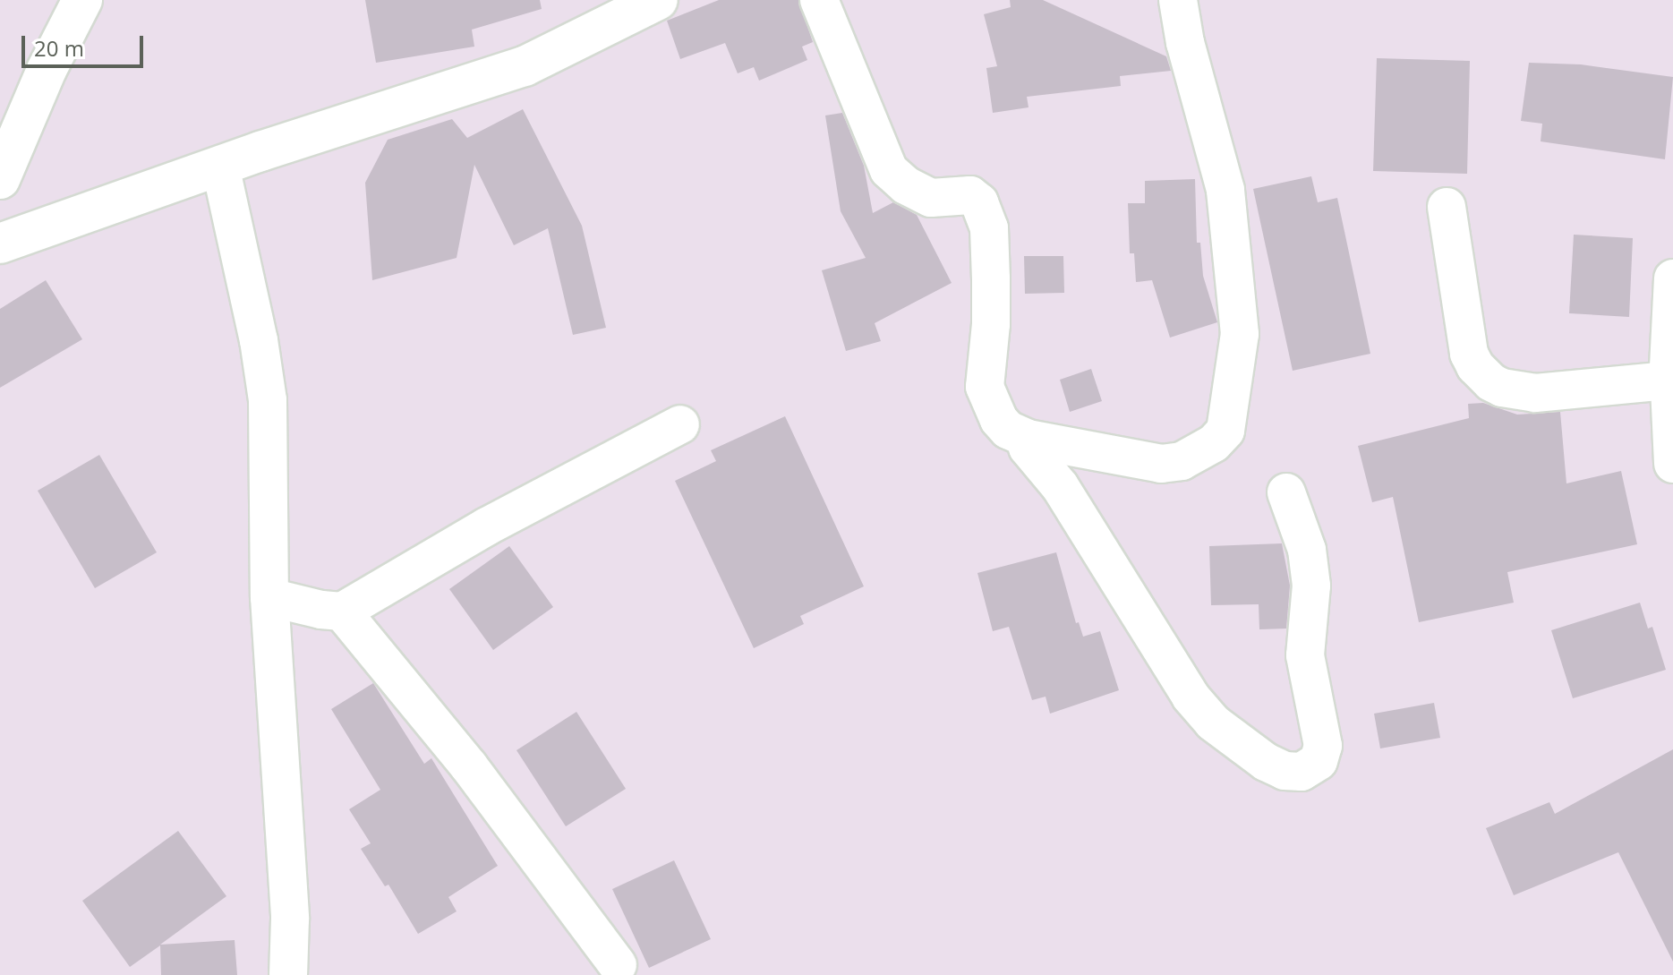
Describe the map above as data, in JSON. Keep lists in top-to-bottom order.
{
  "scale_bar": "20 m"
}
